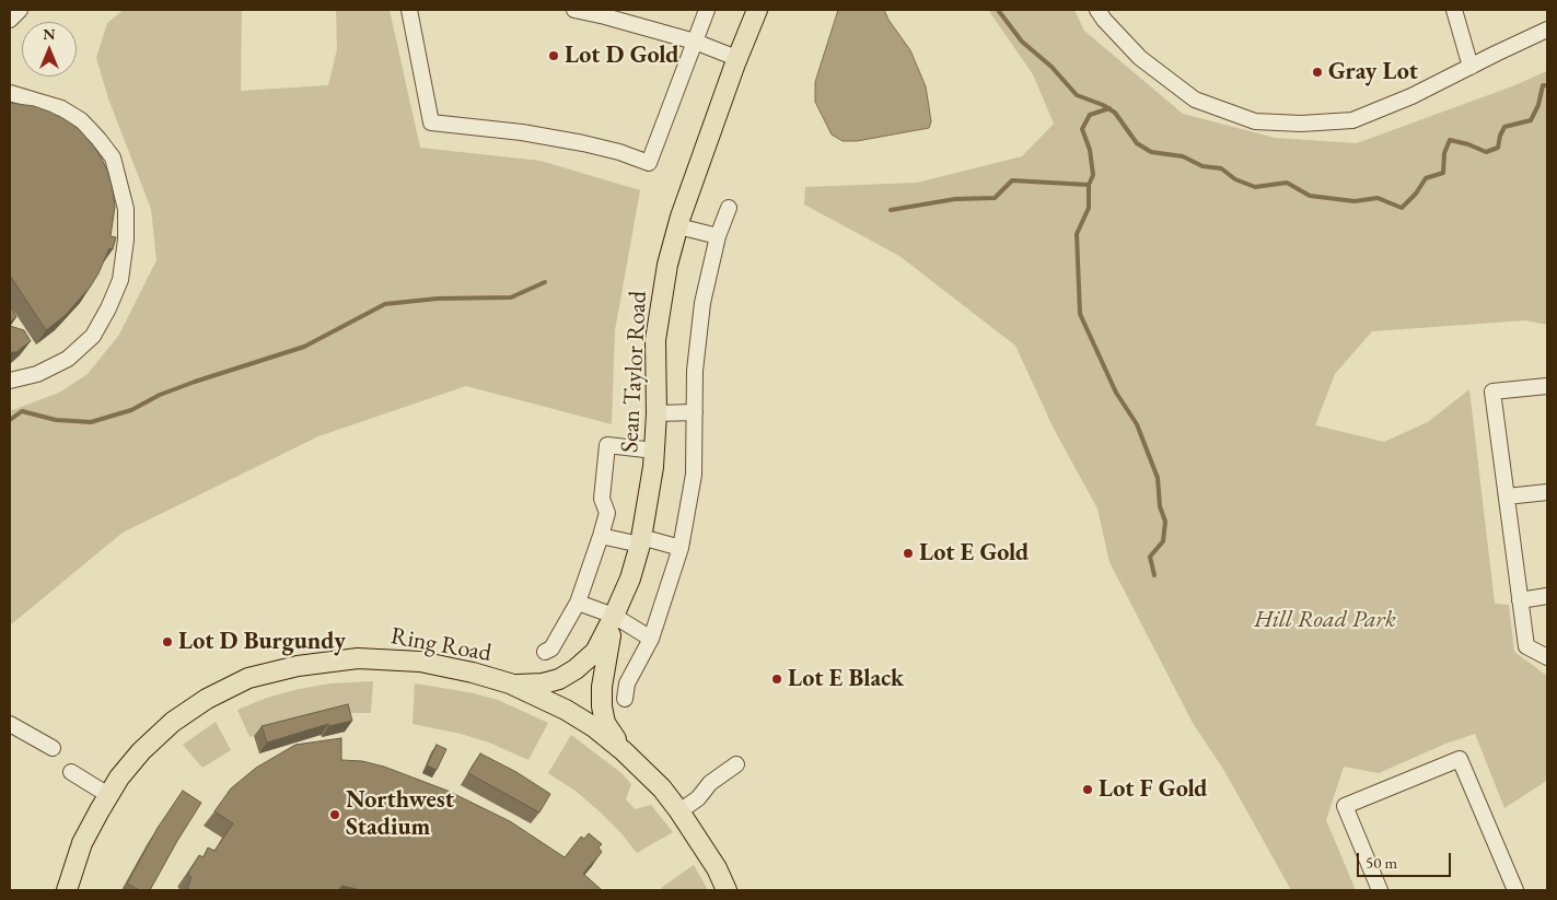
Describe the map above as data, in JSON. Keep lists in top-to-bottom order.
{
  "streets": {
    "main road": ["Sean Taylor Road", "Ring Road"]
  },
  "crossings": [
    ["Sean Taylor Road", "Ring Road"]
  ],
  "parks": ["Hill Road Park"],
  "places": [
    "Lot D Gold",
    "Gray Lot",
    "Lot E Gold",
    "Lot D Burgundy",
    "Lot E Black",
    "Lot F Gold",
    "Northwest Stadium"
  ],
  "scale_bar": "50 m",
  "north": "top"
}
